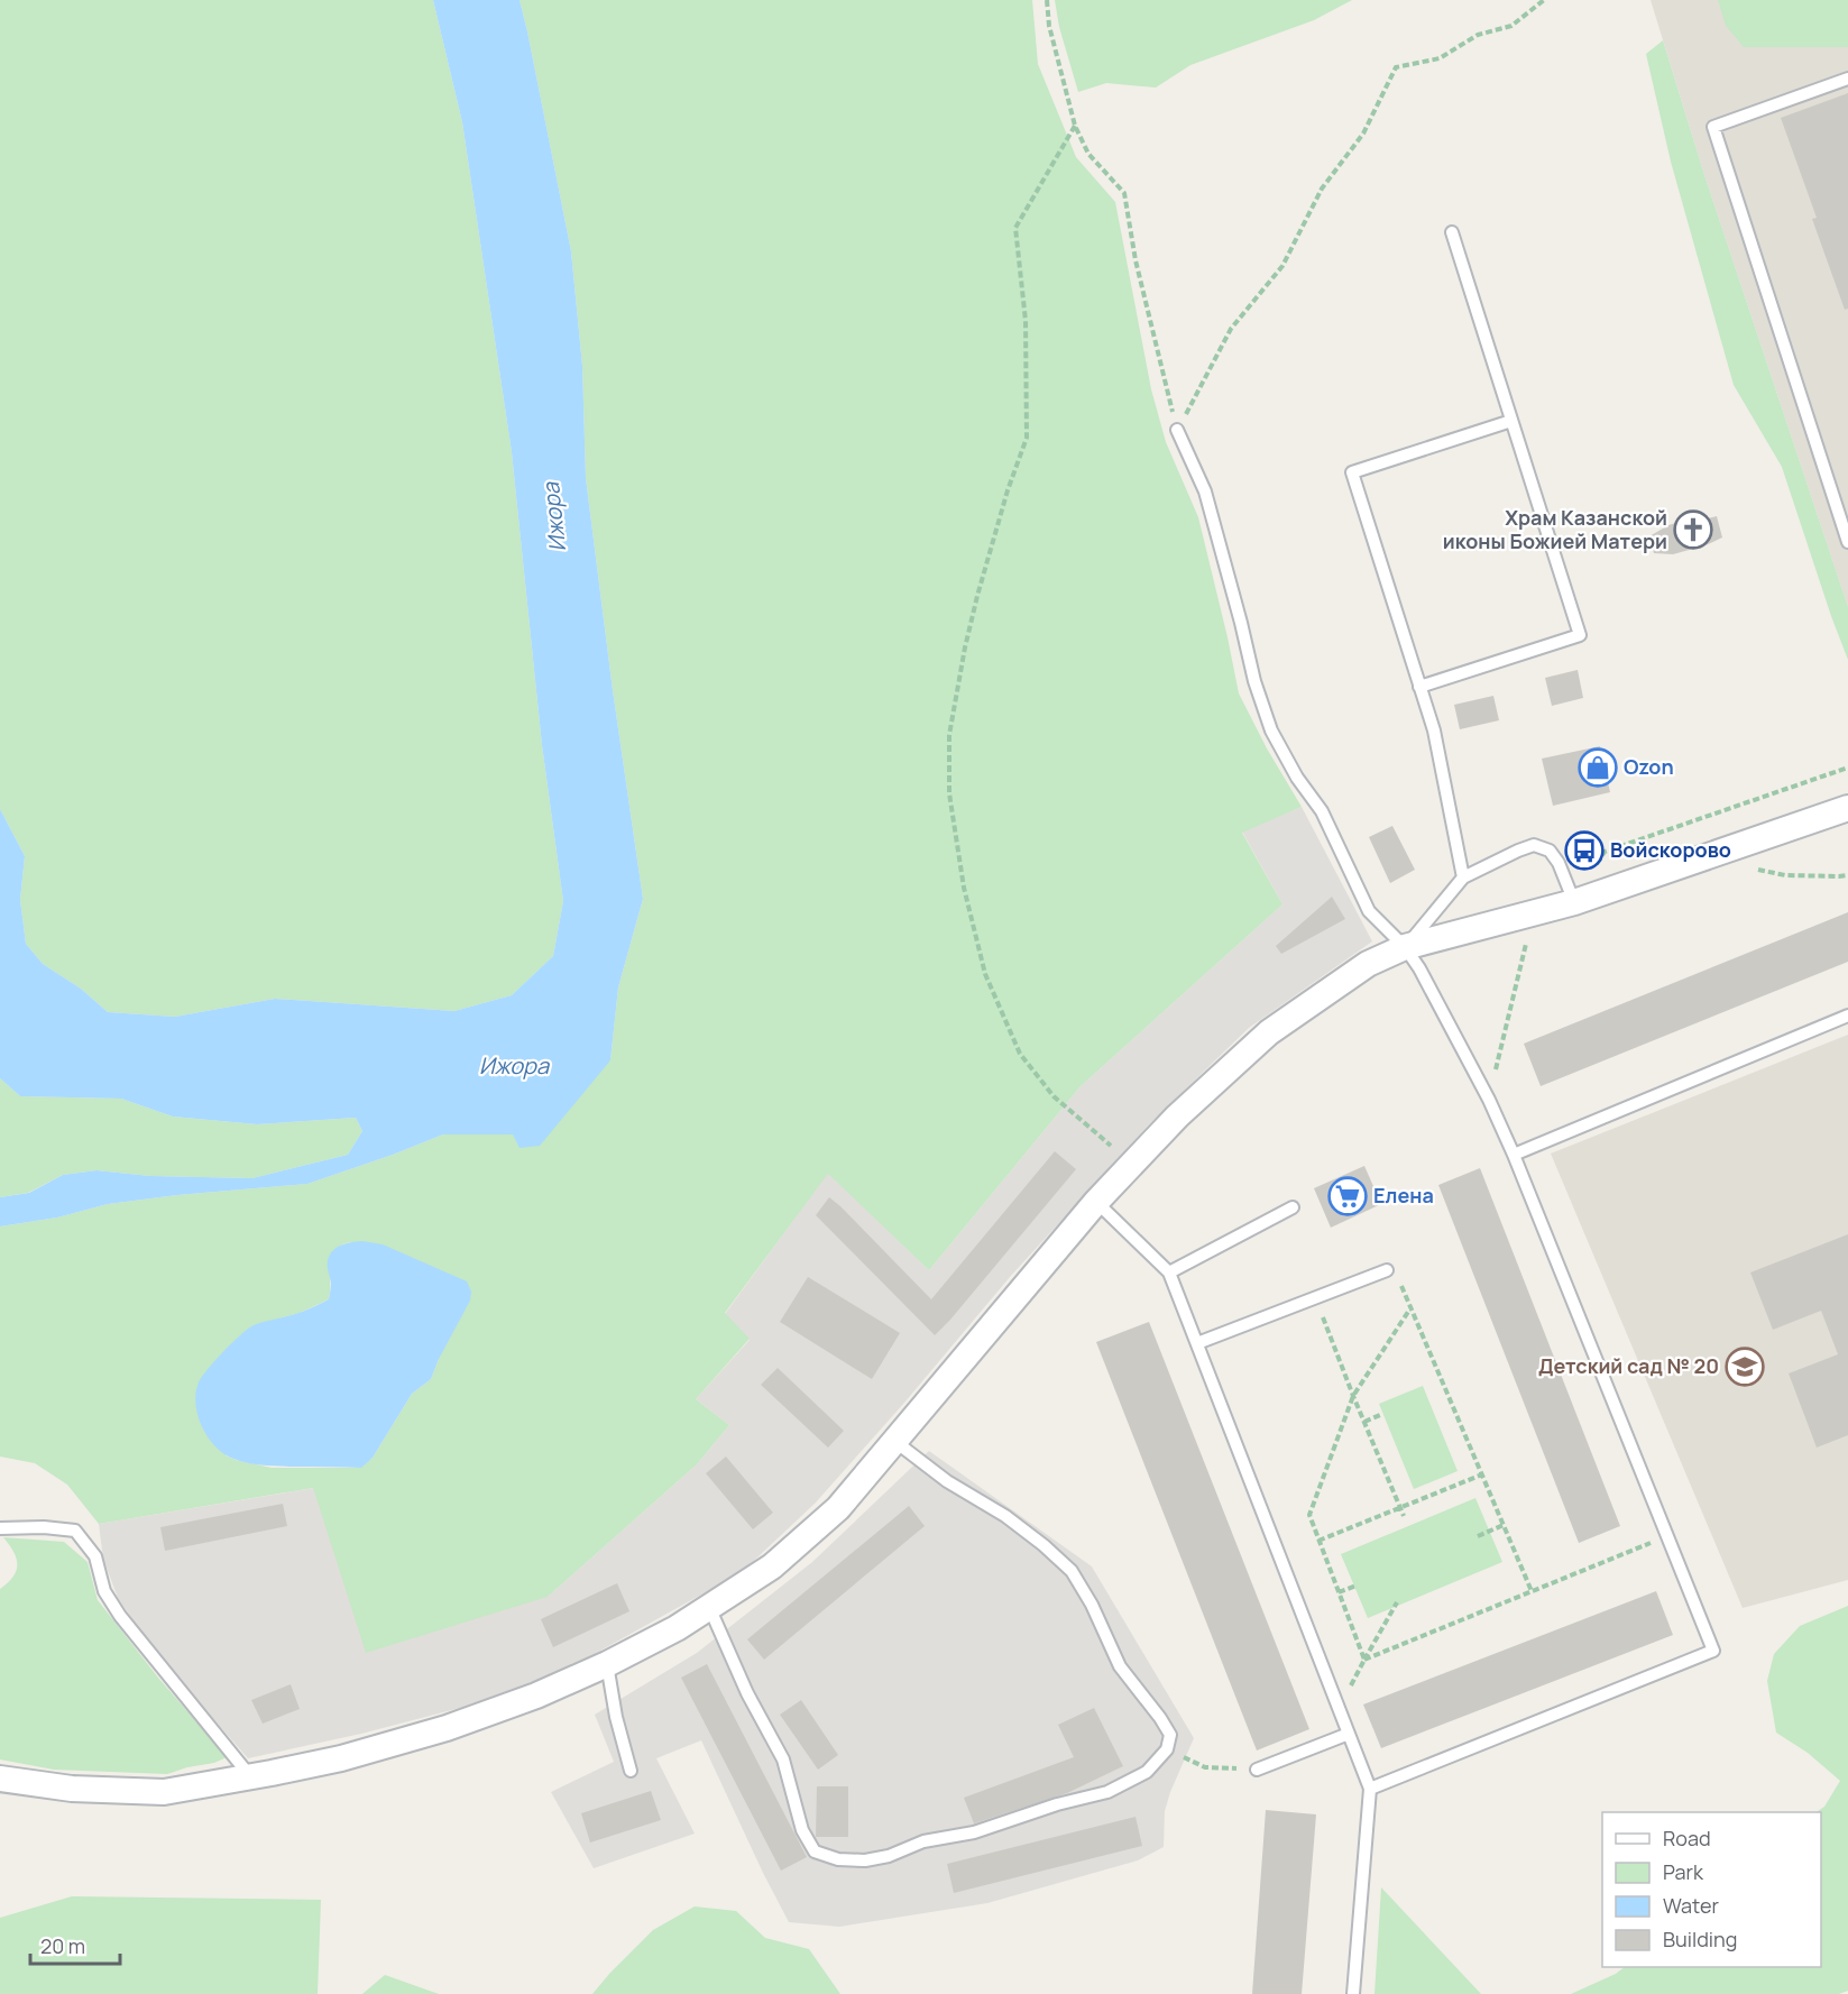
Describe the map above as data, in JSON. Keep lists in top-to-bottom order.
{
  "water": ["Ижора"],
  "places": {
    "church": ["Храм Казанской иконы Божией Матери"],
    "shop": ["Ozon"],
    "bus stop": ["Войскорово"],
    "supermarket": ["Елена"],
    "school or university": ["Детский сад № 20"]
  },
  "legend": [
    "Road",
    "Park",
    "Water",
    "Building"
  ],
  "scale_bar": "20 m"
}
